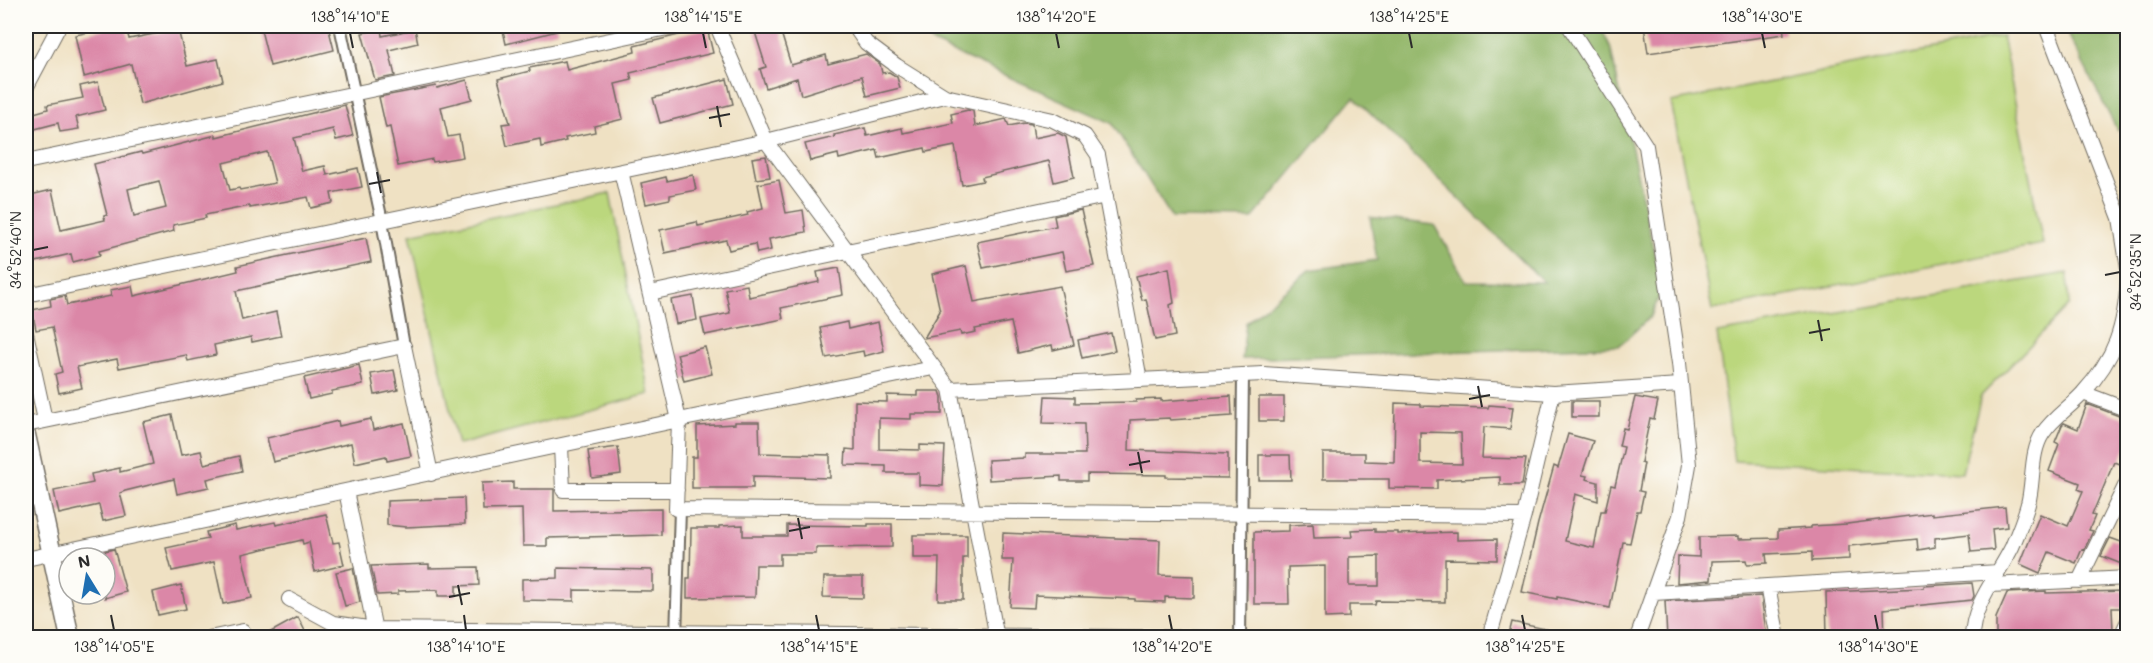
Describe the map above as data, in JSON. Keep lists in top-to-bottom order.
{
  "north": "top",
  "coordinates": [
    "138°14'10\"E",
    "138°14'15\"E",
    "138°14'20\"E",
    "138°14'25\"E",
    "138°14'30\"E",
    "34°52'40\"N",
    "34°52'35\"N",
    "138°14'05\"E"
  ]
}
